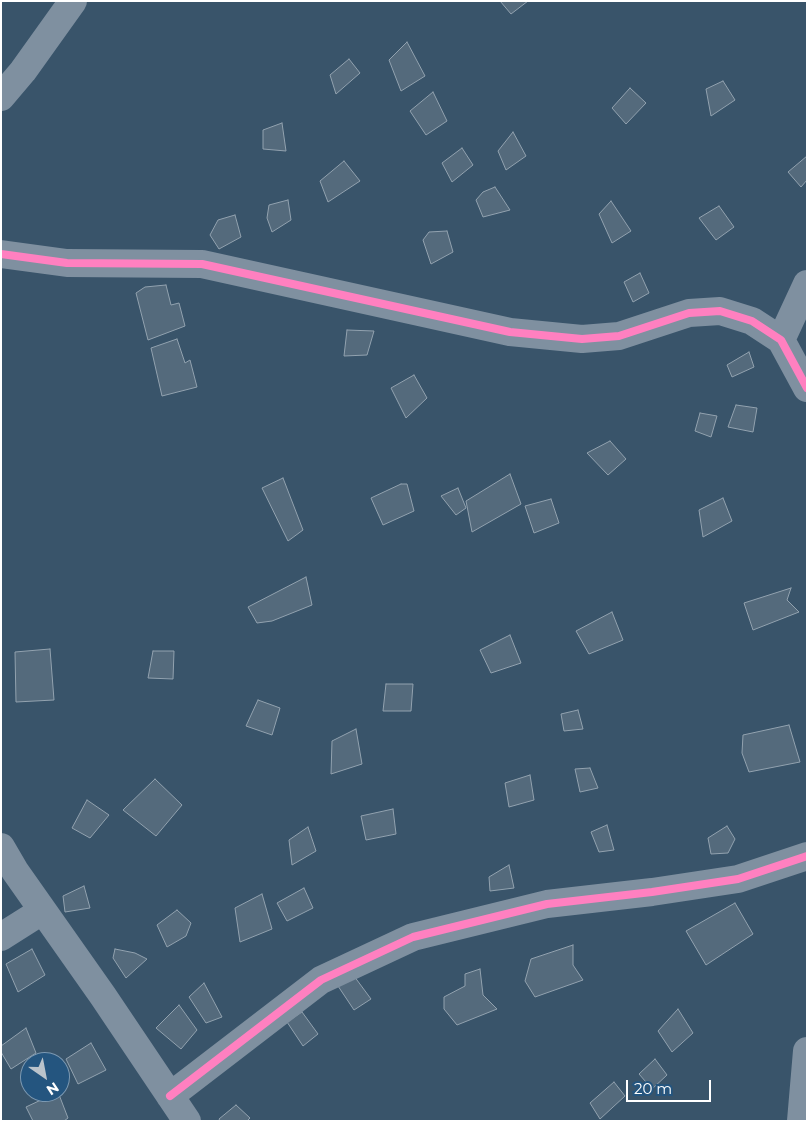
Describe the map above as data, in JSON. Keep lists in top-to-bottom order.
{
  "scale_bar": "20 m",
  "north": "bottom right"
}
